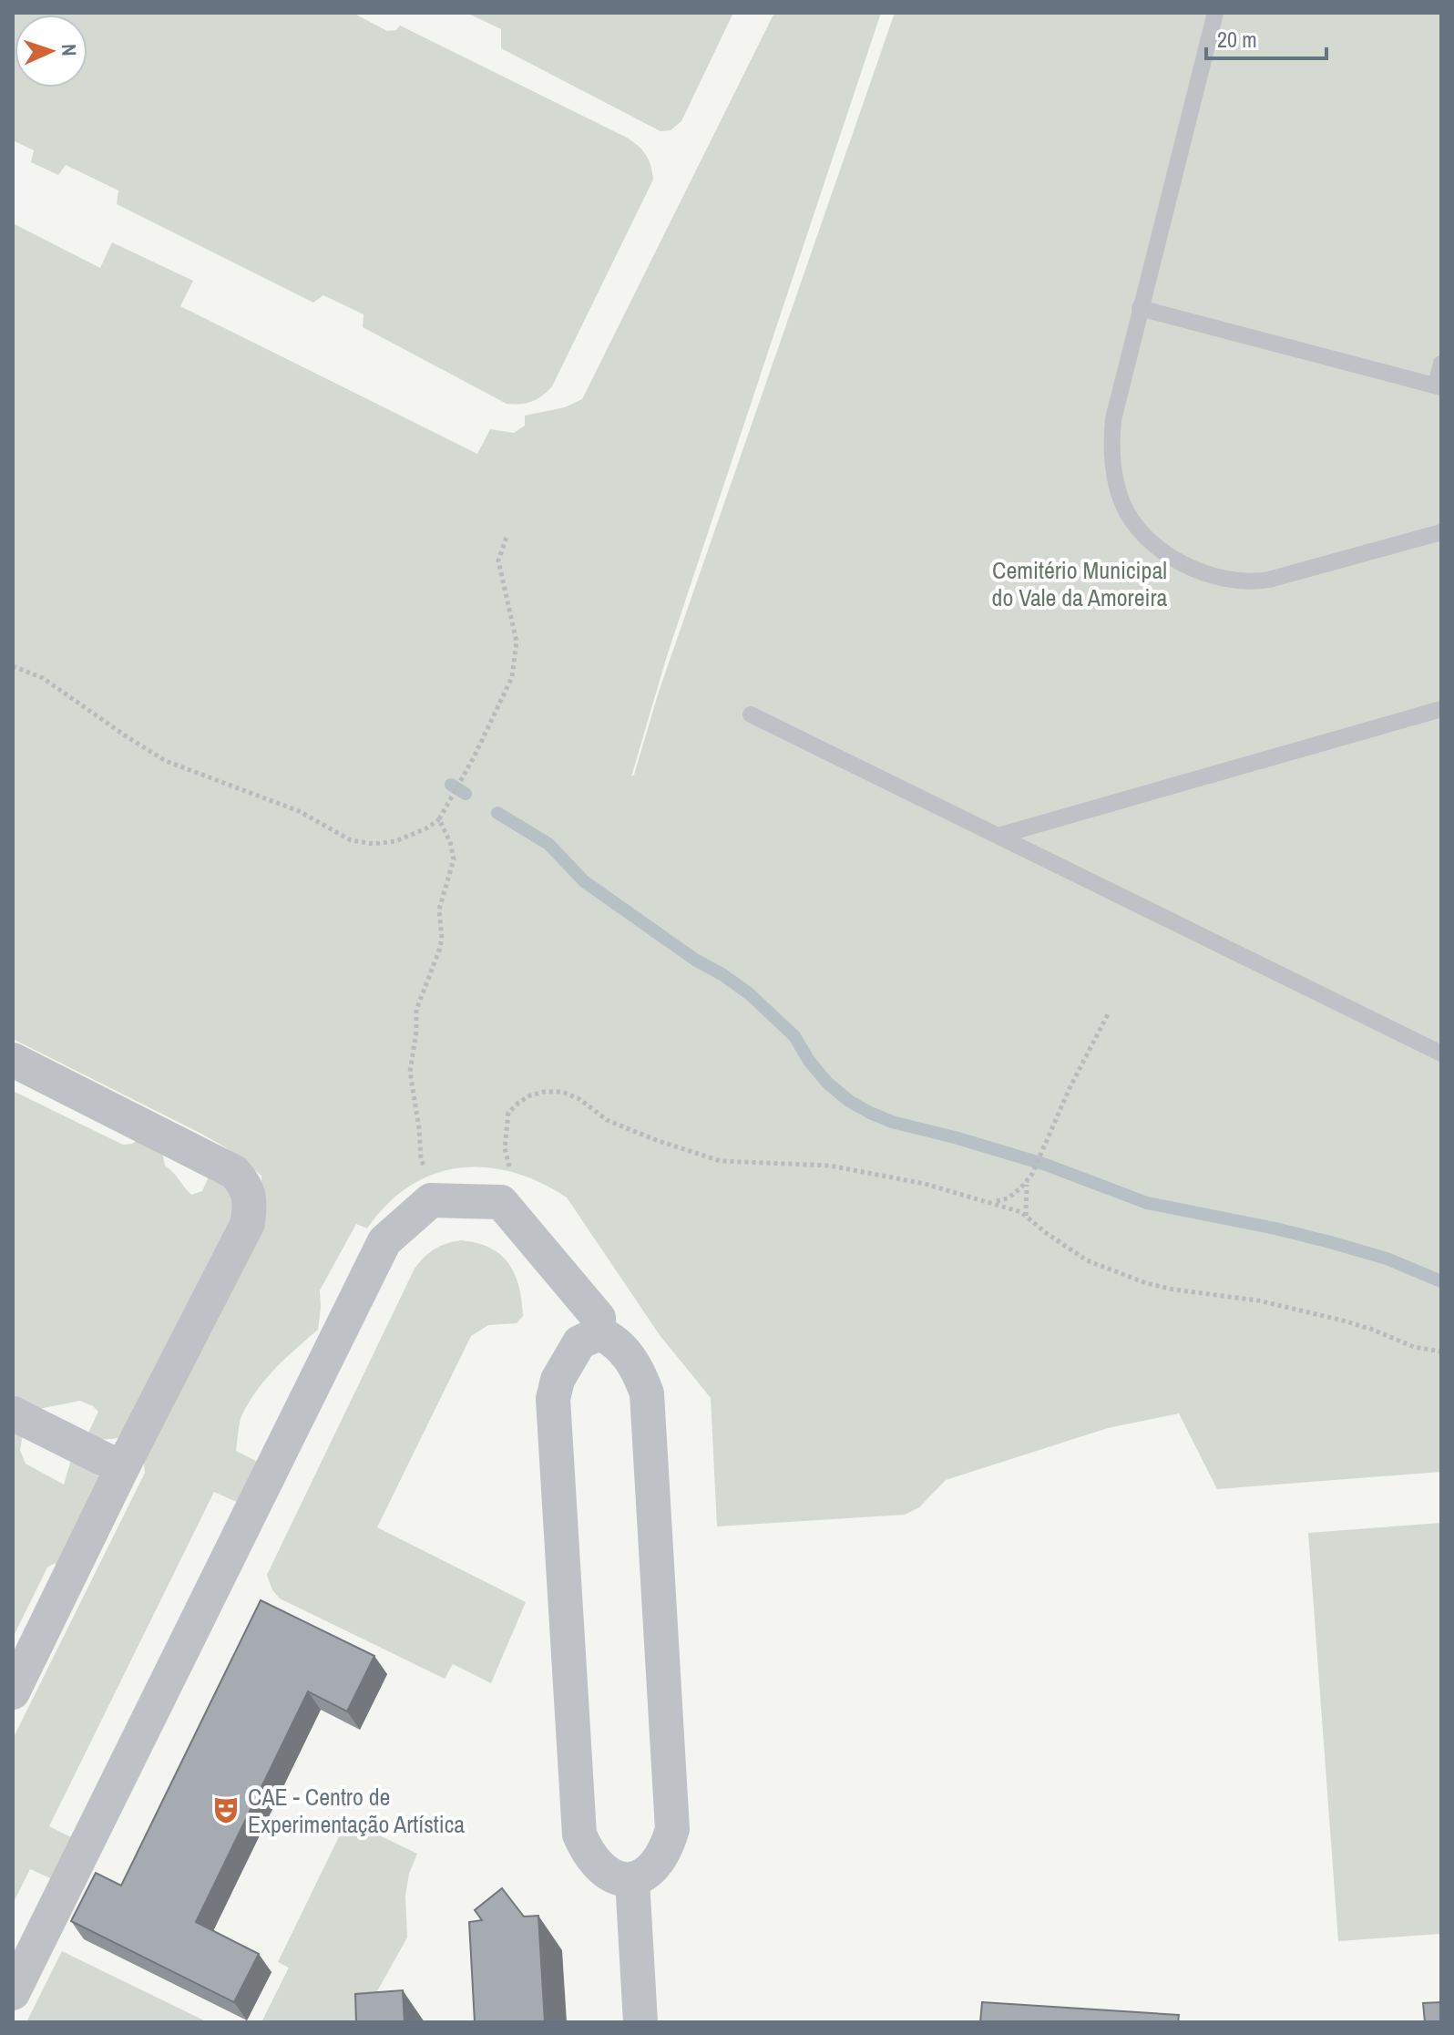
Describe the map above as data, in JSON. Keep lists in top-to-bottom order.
{
  "parks": ["Cemitério Municipal do Vale da Amoreira"],
  "places": {
    "theatre": ["CAE - Centro de Experimentação Artística"]
  },
  "scale_bar": "20 m",
  "north": "right"
}
